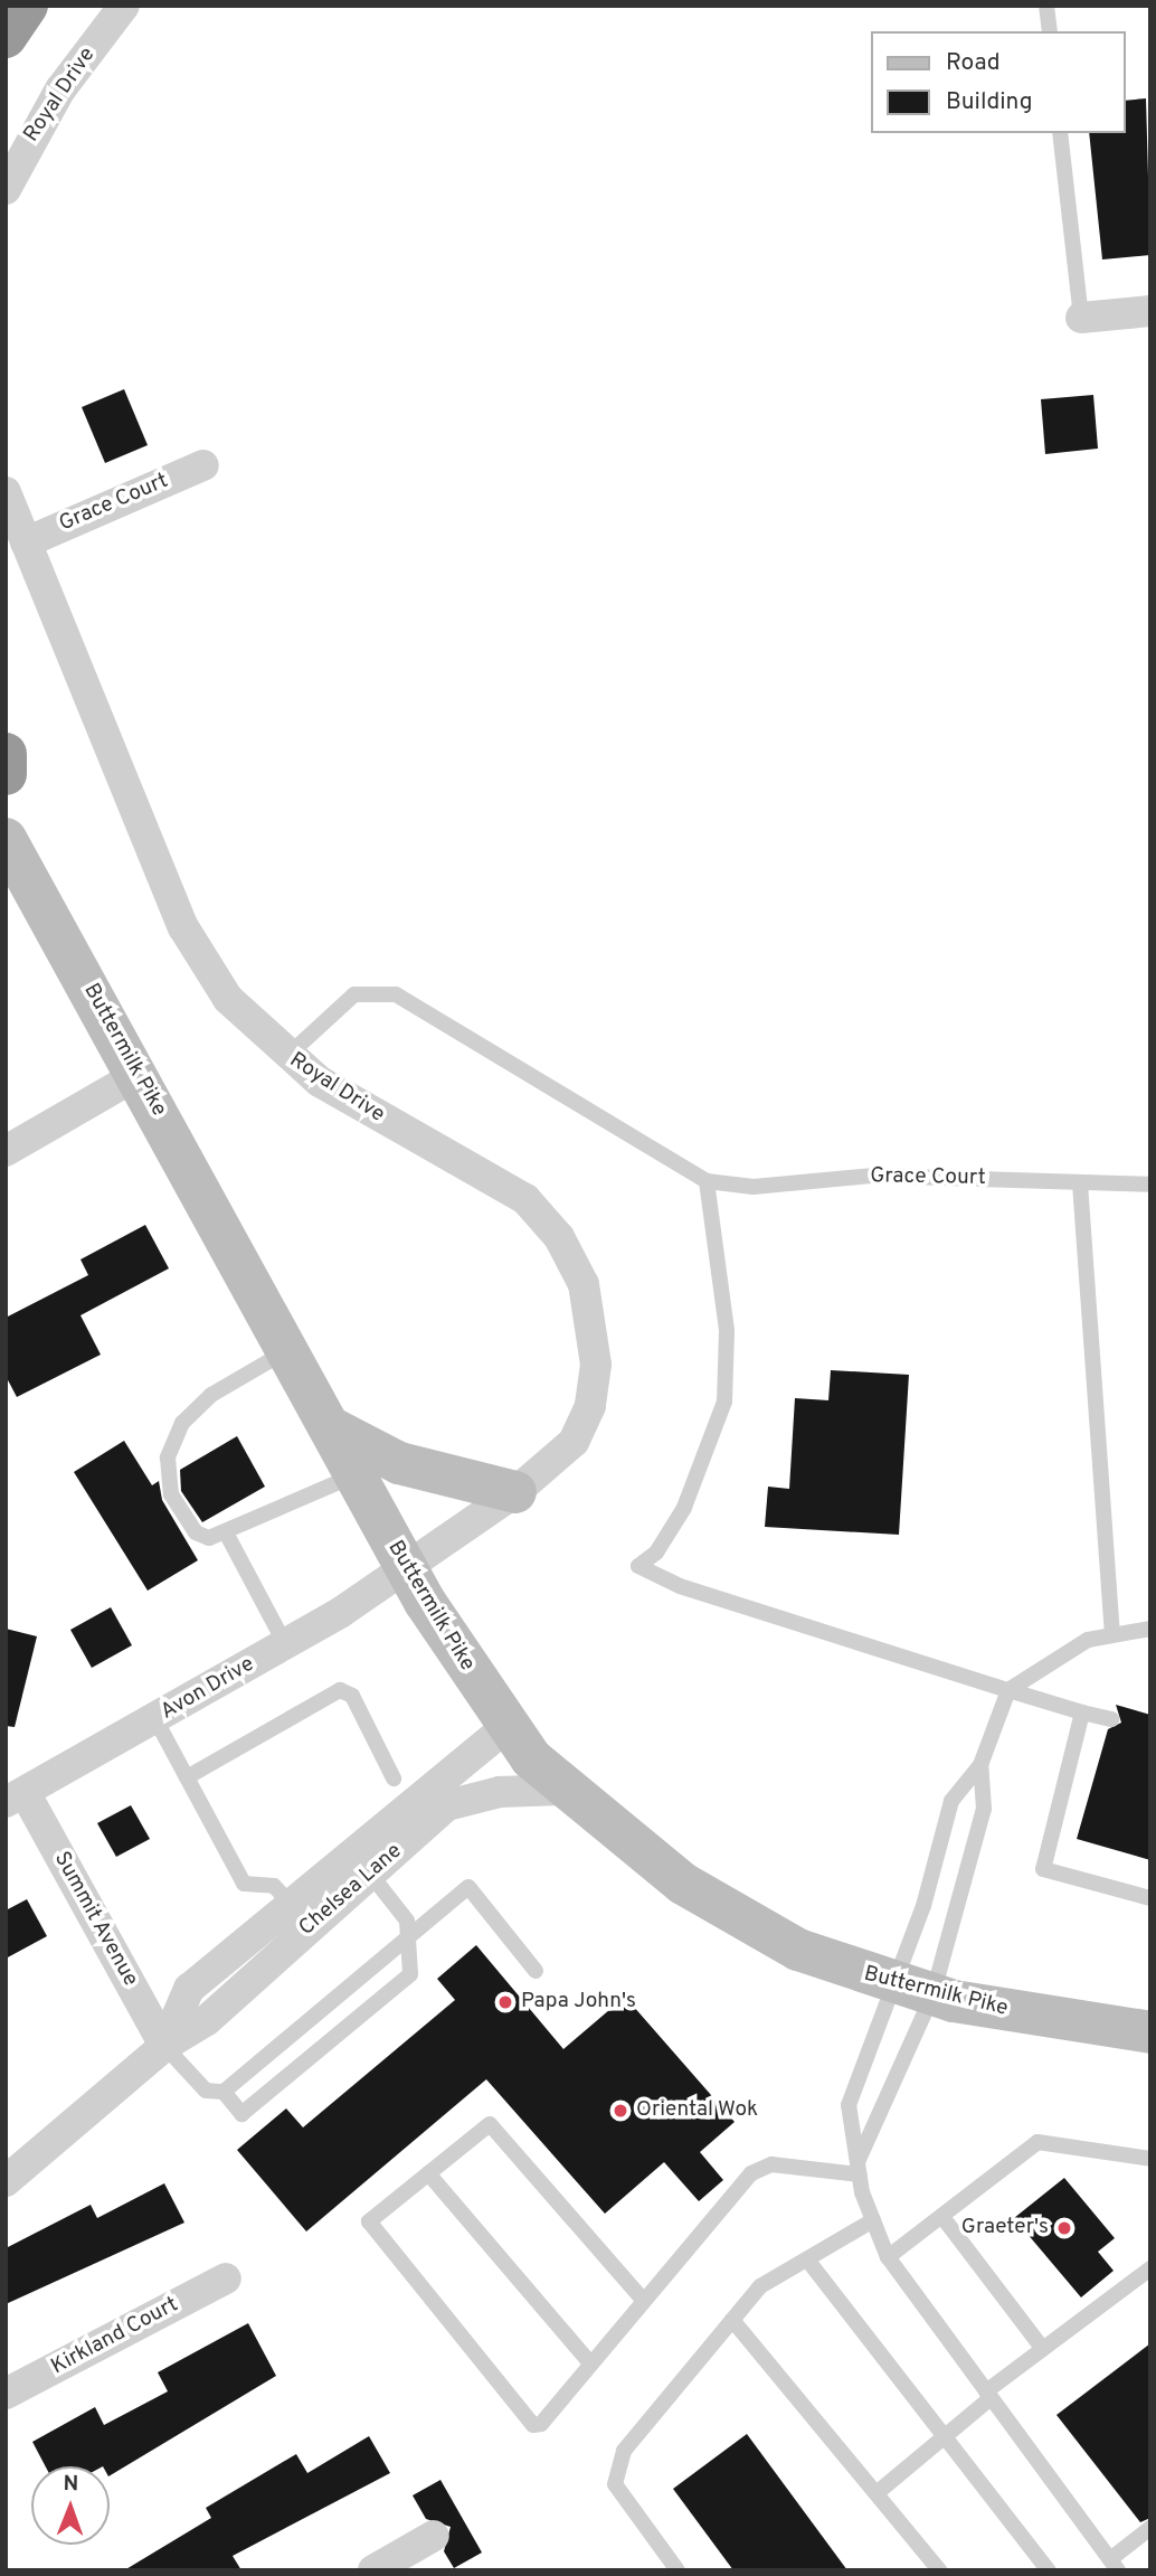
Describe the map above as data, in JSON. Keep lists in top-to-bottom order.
{
  "streets": {
    "main road": ["Buttermilk Pike"],
    "street": [
      "Royal Drive",
      "Grace Court",
      "Avon Drive",
      "Chelsea Lane",
      "Summit Avenue",
      "Kirkland Court"
    ]
  },
  "crossings": [
    ["Royal Drive", "Grace Court"],
    ["Royal Drive", "Buttermilk Pike"],
    ["Royal Drive", "Avon Drive"],
    ["Buttermilk Pike", "Avon Drive"],
    ["Buttermilk Pike", "Chelsea Lane"],
    ["Avon Drive", "Summit Avenue"],
    ["Chelsea Lane", "Summit Avenue"]
  ],
  "places": ["Papa John's", "Oriental Wok", "Graeter's"],
  "legend": ["Road", "Building"],
  "north": "top"
}
